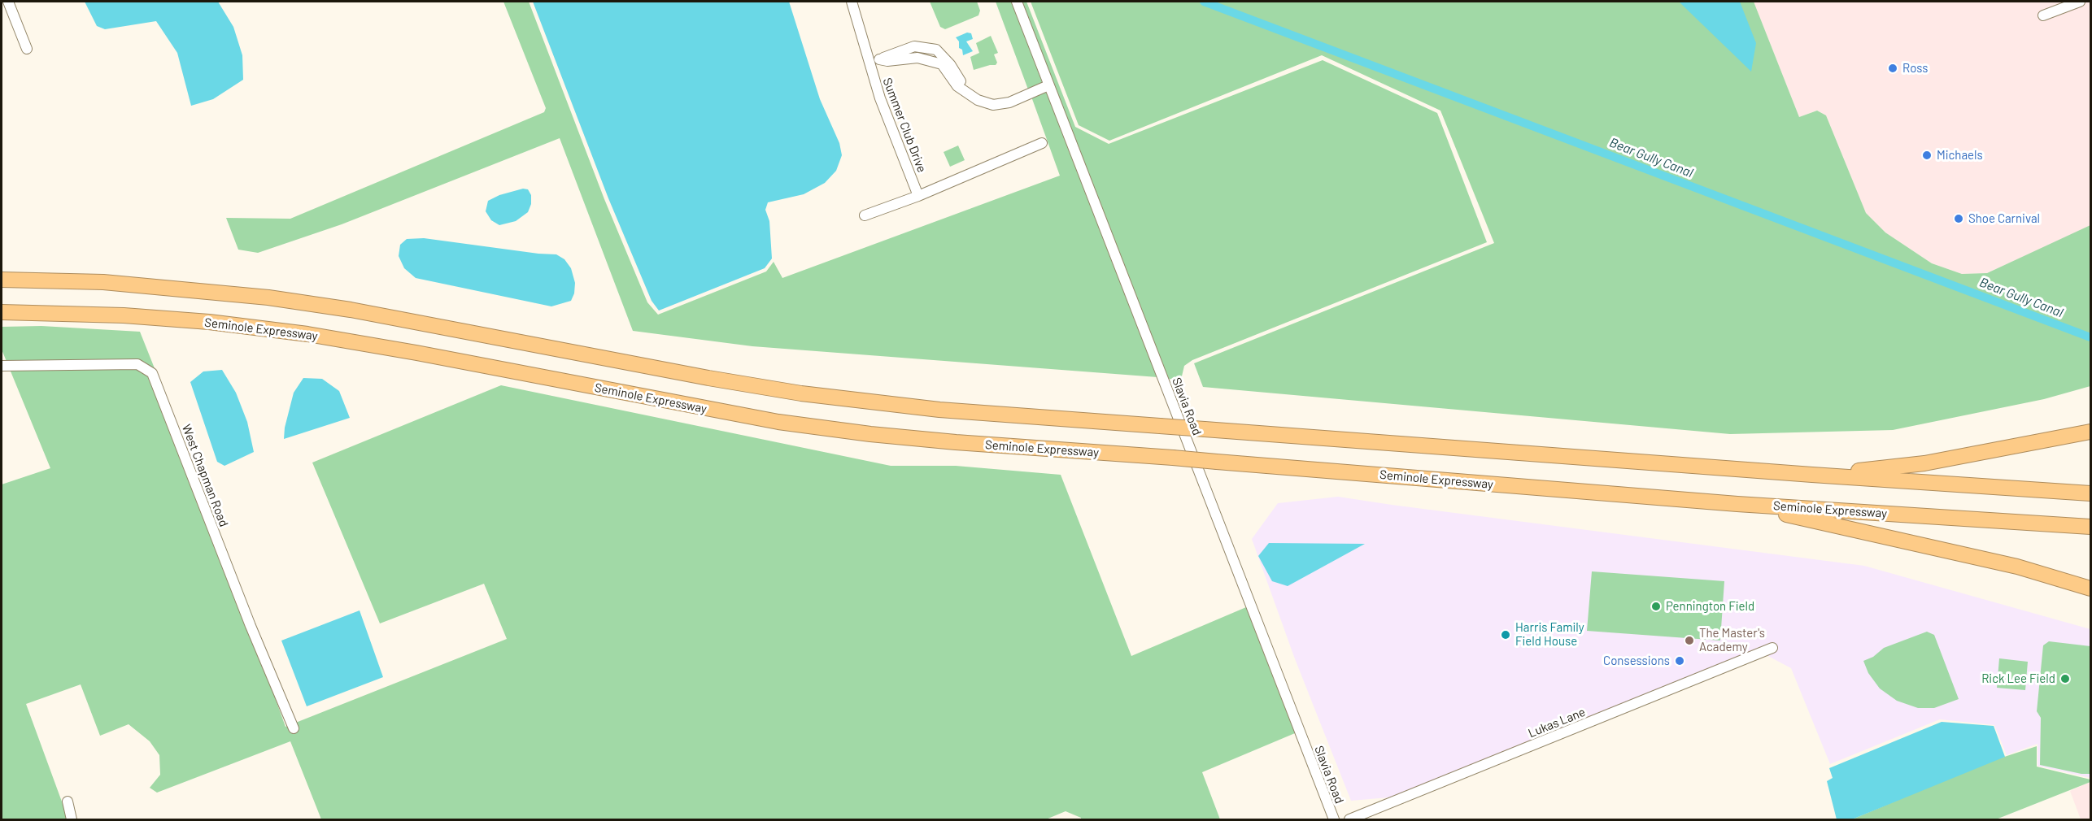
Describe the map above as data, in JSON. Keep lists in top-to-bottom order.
{
  "streets": {
    "highway": ["Seminole Expressway"],
    "street": [
      "Summer Club Drive",
      "Slavia Road",
      "West Chapman Road",
      "Lukas Lane"
    ]
  },
  "crossings": [
    ["Summer Club Drive", "Slavia Road"]
  ],
  "water": ["Bear Gully Canal"],
  "places": [
    "Ross",
    "Michaels",
    "Shoe Carnival",
    "Pennington Field",
    "Harris Family Field House",
    "The Master's Academy",
    "Consessions",
    "Rick Lee Field"
  ]
}
